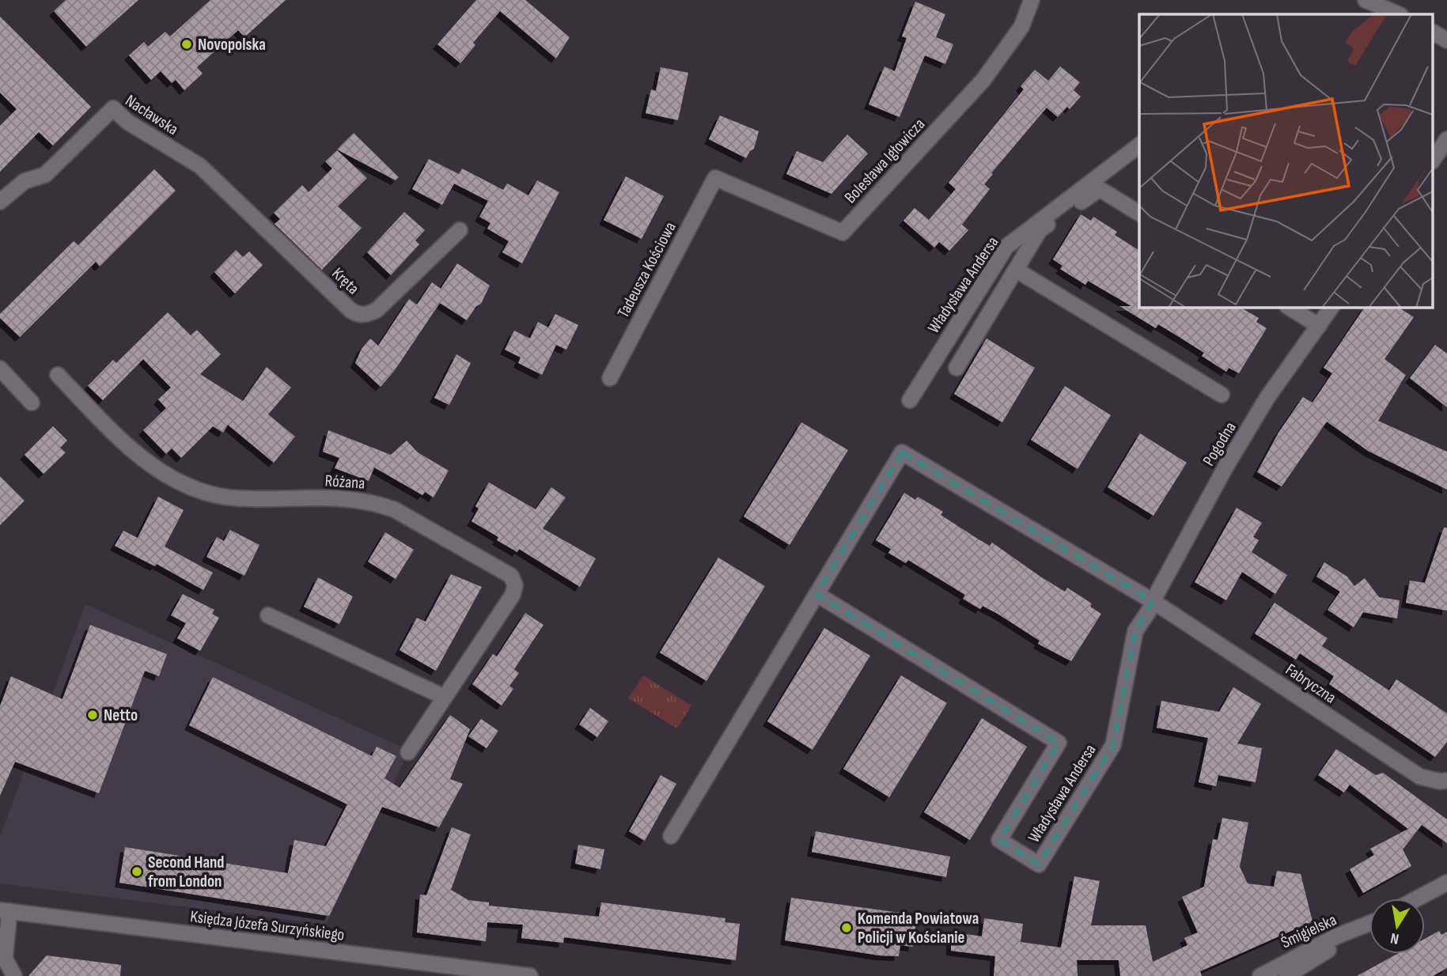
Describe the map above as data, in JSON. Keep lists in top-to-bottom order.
{
  "streets": {
    "street": [
      "Nacławska",
      "Bolesława Igłowicza",
      "Tadeusza Kościowa",
      "Kręta",
      "Władysława Andersa",
      "Pogodna",
      "Różana",
      "Fabryczna",
      "Księdza Józefa Surzyńskiego",
      "Śmigielska"
    ]
  },
  "crossings": [
    ["Nacławska", "Kręta"],
    ["Bolesława Igłowicza", "Tadeusza Kościowa"],
    ["Władysława Andersa", "Pogodna"],
    ["Władysława Andersa", "Fabryczna"],
    ["Pogodna", "Fabryczna"]
  ],
  "places": [
    "Novopolska",
    "Netto",
    "Second Hand from London",
    "Komenda Powiatowa Policji w Kościanie"
  ],
  "north": "bottom"
}
